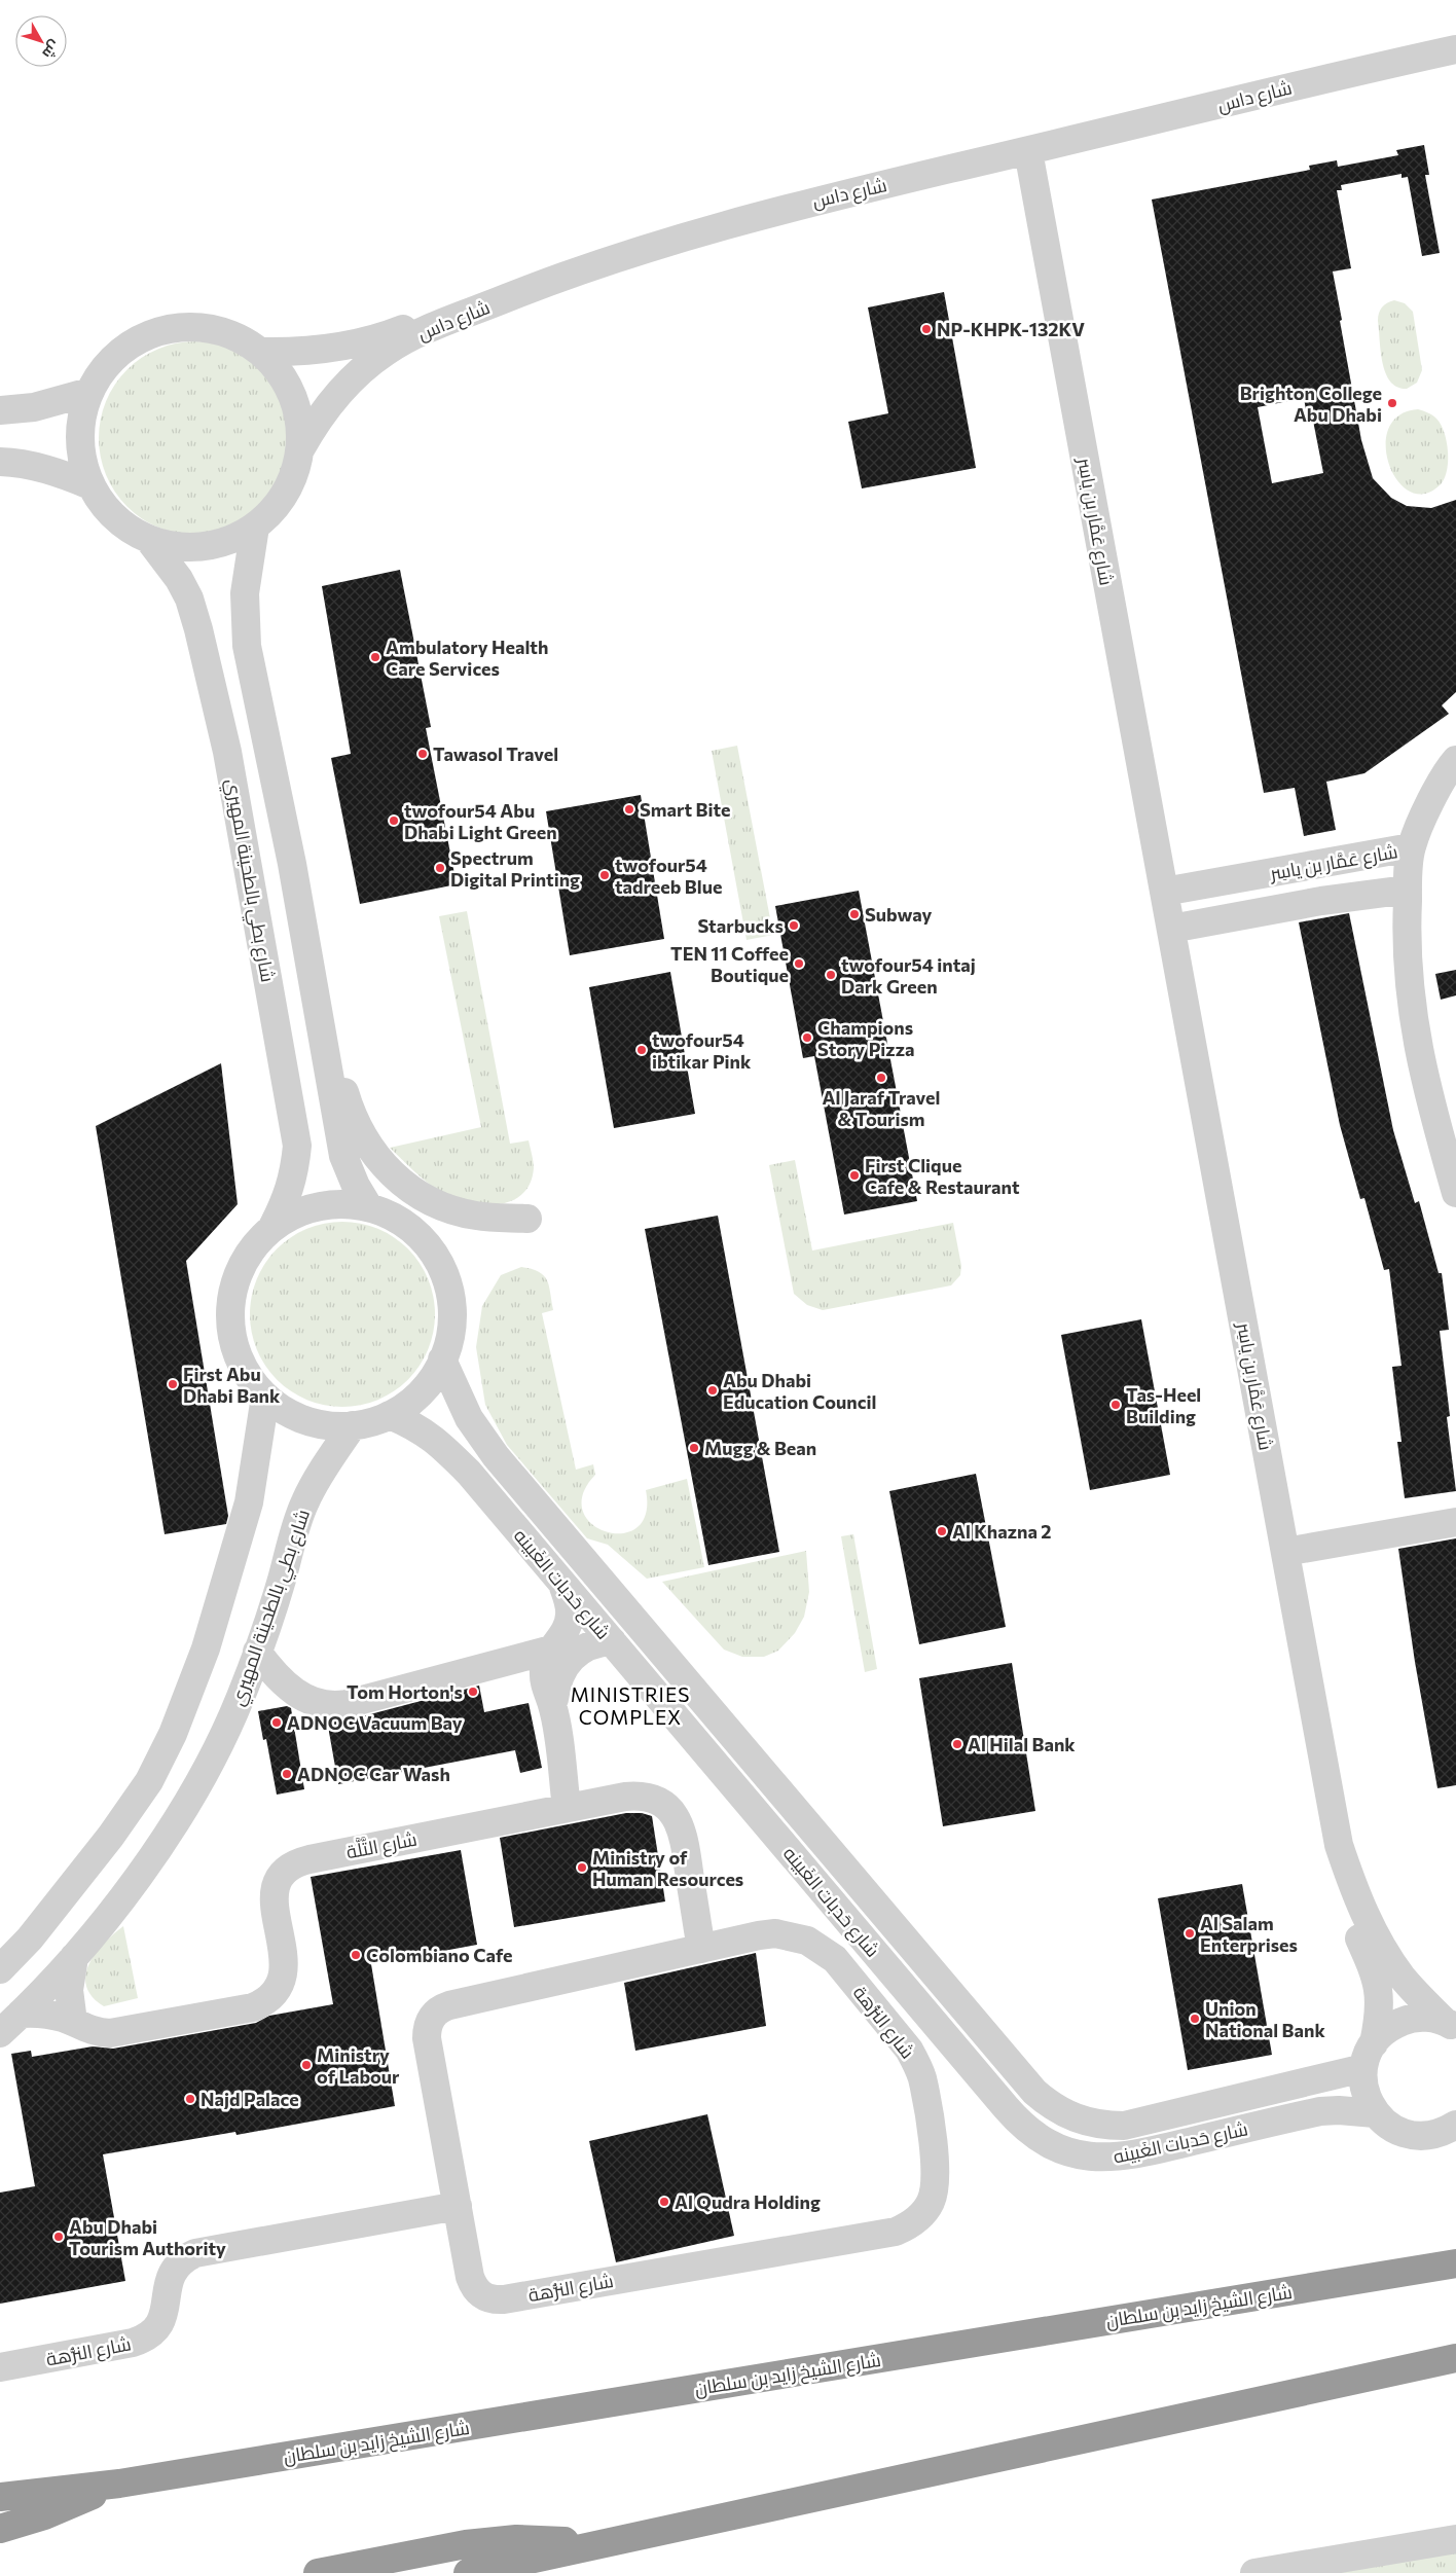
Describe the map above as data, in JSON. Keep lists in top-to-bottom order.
{
  "streets": {
    "highway": ["شارع الشيخ زايد بن سلطان"],
    "street": [
      "شارع داس",
      "شارع عَمَّار بن ياسِر",
      "شارع بطي بالطحينة المهيري",
      "شارع حَدبات الغَبينه",
      "شارع التَّلَّة",
      "شارع النُّزهة"
    ]
  },
  "crossings": [
    ["شارع داس", "شارع عَمَّار بن ياسِر"],
    ["شارع عَمَّار بن ياسِر", "شارع حَدبات الغَبينه"],
    ["شارع بطي بالطحينة المهيري", "شارع التَّلَّة"],
    ["شارع التَّلَّة", "شارع النُّزهة"]
  ],
  "districts": ["MINISTRIES COMPLEX"],
  "places": [
    "NP-KHPK-132KV",
    "Brighton College Abu Dhabi",
    "Ambulatory Health Care Services",
    "Tawasol Travel",
    "Smart Bite",
    "twofour54 Abu Dhabi Light Green",
    "Spectrum Digital Printing",
    "twofour54 tadreeb Blue",
    "Subway",
    "Starbucks",
    "TEN 11 Coffee Boutique",
    "twofour54 intaj Dark Green",
    "Champions Story Pizza",
    "twofour54 ibtikar Pink",
    "Al Jaraf Travel & Tourism",
    "First Clique Cafe & Restaurant",
    "First Abu Dhabi Bank",
    "Abu Dhabi Education Council",
    "Tas-Heel Building",
    "Mugg & Bean",
    "Al Khazna 2",
    "Tom Horton's",
    "ADNOC Vacuum Bay",
    "Al Hilal Bank",
    "ADNOC Car Wash",
    "Ministry of Human Resources",
    "Al Salam Enterprises",
    "Colombiano Cafe",
    "Union National Bank",
    "Ministry of Labour",
    "Najd Palace",
    "Al Qudra Holding",
    "Abu Dhabi Tourism Authority"
  ],
  "north": "bottom right"
}
